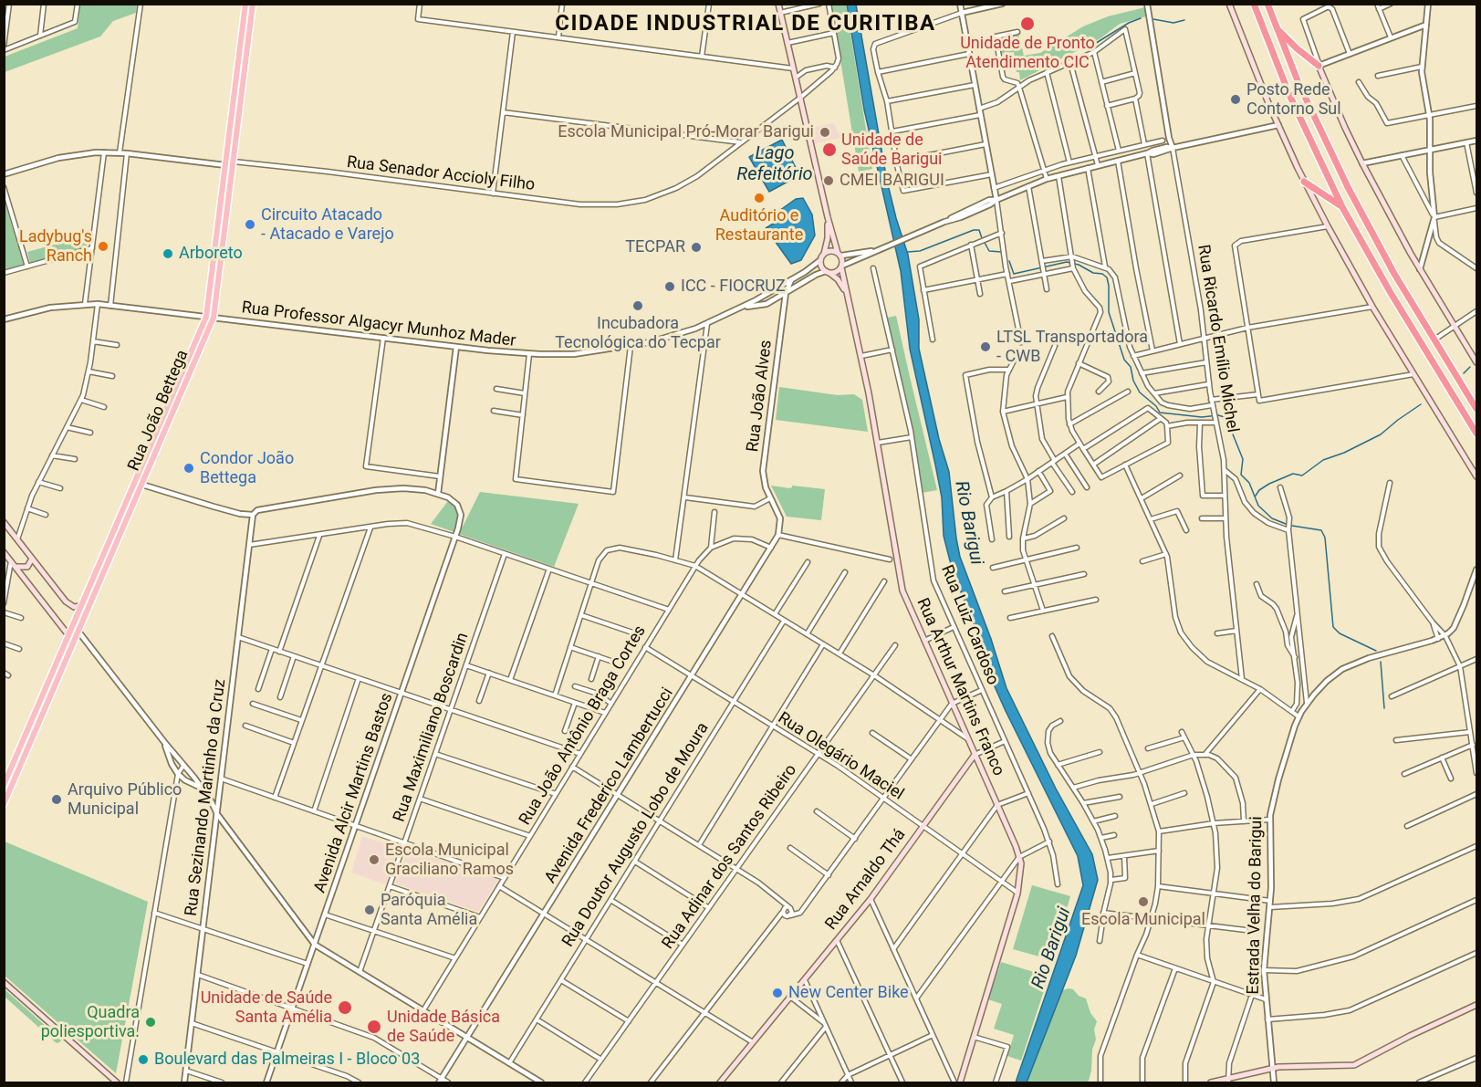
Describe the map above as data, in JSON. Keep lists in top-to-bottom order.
{
  "streets": {
    "main road": ["Rua João Bettega", "Rua Arthur Martins Franco", "Rua Arnaldo Thá"],
    "street": [
      "Rua Senador Accioly Filho",
      "Rua Professor Algacyr Munhoz Mader",
      "Rua Ricardo Emílio Michel",
      "Rua João Alves",
      "Rua Luiz Cardoso",
      "Rua João Antônio Braga Cortes",
      "Rua Maximiliano Boscardin",
      "Rua Olegário Maciel",
      "Avenida Frederico Lambertucci",
      "Avenida Alcir Martins Bastos",
      "Rua Sezinando Martinho da Cruz",
      "Rua Doutor Augusto Lobo de Moura",
      "Rua Adinar dos Santos Ribeiro",
      "Estrada Velha do Barigui"
    ]
  },
  "crossings": [
    ["Rua Senador Accioly Filho", "Rua João Bettega"],
    ["Rua Professor Algacyr Munhoz Mader", "Rua João Alves"],
    ["Rua Professor Algacyr Munhoz Mader", "Rua João Bettega"],
    ["Rua Professor Algacyr Munhoz Mader", "Rua Arthur Martins Franco"],
    ["Rua Arthur Martins Franco", "Rua Olegário Maciel"],
    ["Rua Arthur Martins Franco", "Rua Arnaldo Thá"],
    ["Rua João Antônio Braga Cortes", "Rua Olegário Maciel"],
    ["Rua Olegário Maciel", "Avenida Frederico Lambertucci"],
    ["Rua Olegário Maciel", "Rua Doutor Augusto Lobo de Moura"],
    ["Rua Olegário Maciel", "Rua Adinar dos Santos Ribeiro"],
    ["Rua Olegário Maciel", "Rua Arnaldo Thá"]
  ],
  "districts": ["CIDADE INDUSTRIAL DE CURITIBA"],
  "water": ["Lago Refeitório", "Rio Barigui"],
  "places": [
    "Unidade de Pronto Atendimento CIC",
    "Posto Rede Contorno Sul",
    "Escola Municipal Pró-Morar Barigui",
    "Unidade de Saúde Barigui",
    "CMEI BARIGUI",
    "Auditório e Restaurante",
    "Circuito Atacado - Atacado e Varejo",
    "Ladybug's Ranch",
    "TECPAR",
    "Arboreto",
    "ICC - FIOCRUZ",
    "Incubadora Tecnológica do Tecpar",
    "LTSL Transportadora - CWB",
    "Condor João Bettega",
    "Arquivo Público Municipal",
    "Escola Municipal Graciliano Ramos",
    "Escola Municipal",
    "Paróquia Santa Amélia",
    "New Center Bike",
    "Unidade de Saúde Santa Amélia",
    "Quadra poliesportiva.",
    "Unidade Básica de Saúde",
    "Boulevard das Palmeiras I - Bloco 03"
  ]
}
